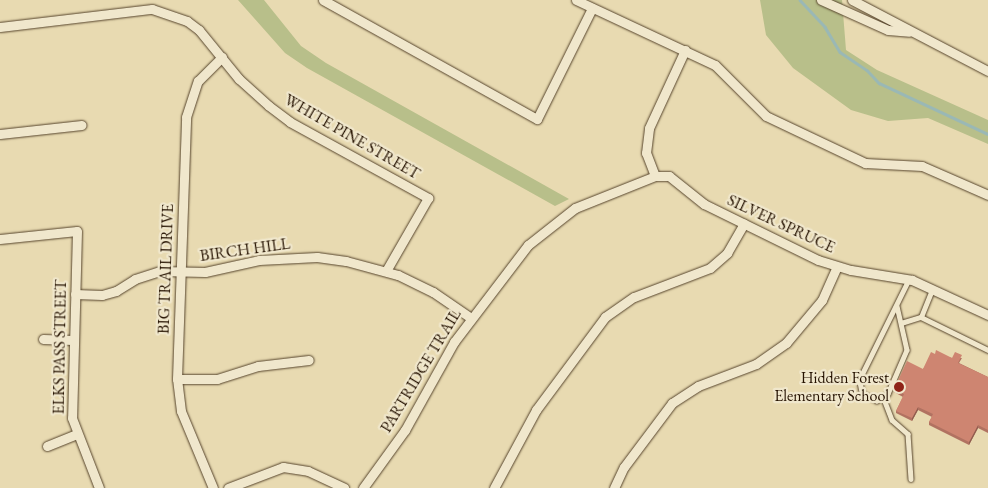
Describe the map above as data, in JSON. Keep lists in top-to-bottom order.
{
  "streets": {
    "street": [
      "WHITE PINE STREET",
      "SILVER SPRUCE",
      "BIRCH HILL",
      "BIG TRAIL DRIVE",
      "ELKS PASS STREET",
      "PARTRIDGE TRAIL"
    ]
  },
  "crossings": [
    ["WHITE PINE STREET", "BIRCH HILL"],
    ["WHITE PINE STREET", "BIG TRAIL DRIVE"],
    ["SILVER SPRUCE", "PARTRIDGE TRAIL"],
    ["BIRCH HILL", "BIG TRAIL DRIVE"],
    ["BIRCH HILL", "ELKS PASS STREET"],
    ["BIRCH HILL", "PARTRIDGE TRAIL"]
  ],
  "places": ["Hidden Forest Elementary School"]
}
